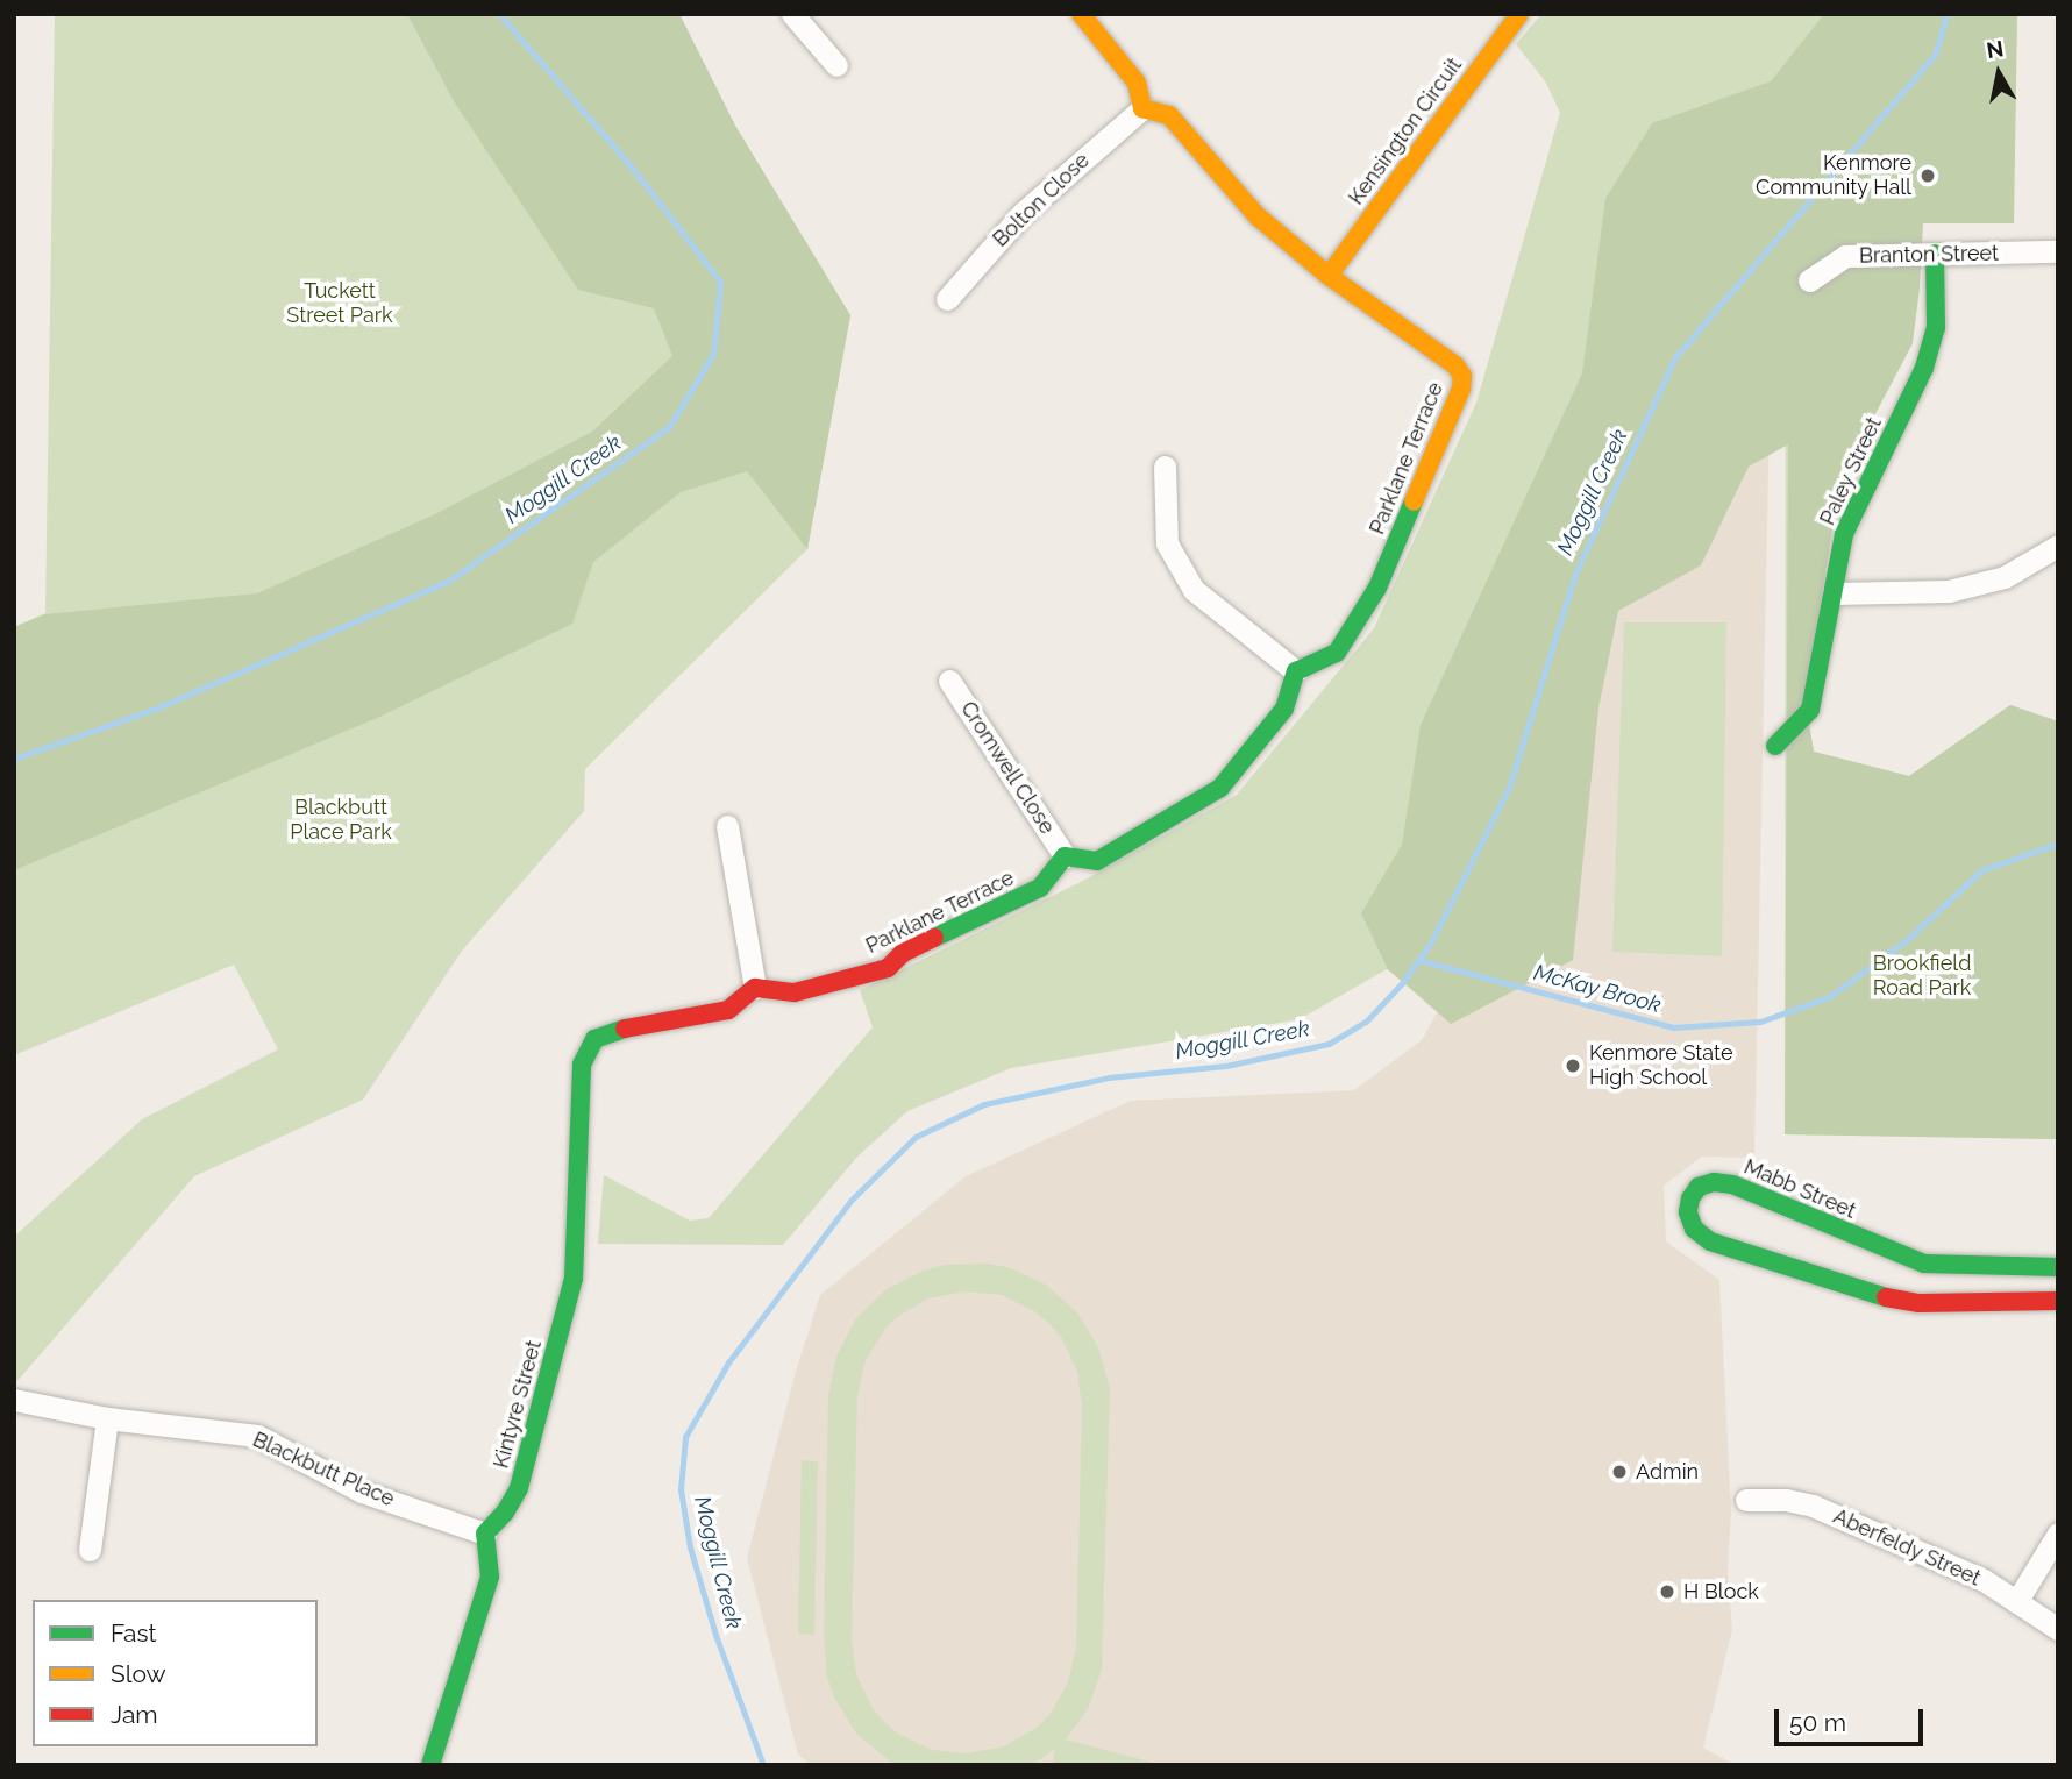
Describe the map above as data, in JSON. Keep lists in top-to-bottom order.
{
  "streets": {
    "street": [
      "Kensington Circuit",
      "Bolton Close",
      "Branton Street",
      "Parklane Terrace",
      "Paley Street",
      "Cromwell Close",
      "Mabb Street",
      "Kintyre Street",
      "Blackbutt Place",
      "Aberfeldy Street"
    ]
  },
  "crossings": [
    ["Kensington Circuit", "Parklane Terrace"],
    ["Branton Street", "Paley Street"],
    ["Parklane Terrace", "Cromwell Close"],
    ["Parklane Terrace", "Kintyre Street"],
    ["Kintyre Street", "Blackbutt Place"]
  ],
  "water": ["Moggill Creek", "McKay Brook"],
  "parks": ["Tuckett Street Park", "Blackbutt Place Park", "Brookfield Road Park"],
  "places": [
    "Kenmore Community Hall",
    "Kenmore State High School",
    "Admin",
    "H Block"
  ],
  "legend": ["Fast", "Slow", "Jam"],
  "scale_bar": "50 m",
  "north": "top"
}
